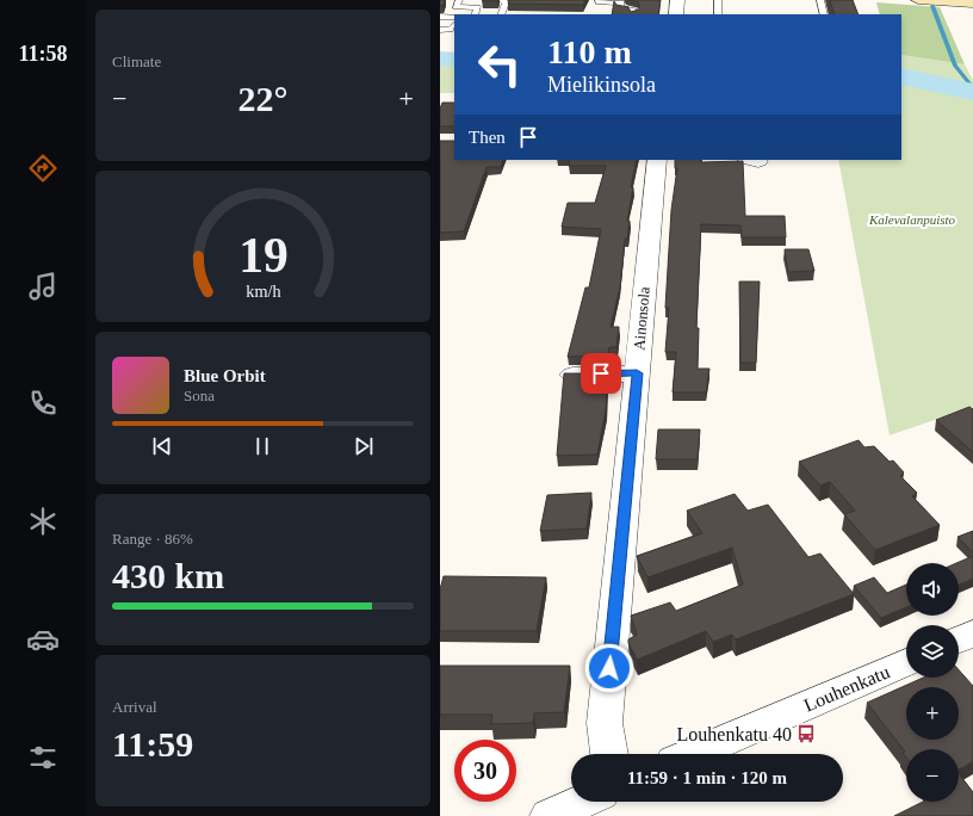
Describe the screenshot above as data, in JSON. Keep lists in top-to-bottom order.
{
  "streets": {
    "street": ["Ainonsola", "Louhenkatu"]
  },
  "parks": ["Kalevalanpuisto"],
  "places": {
    "bus stop": ["Louhenkatu 40"]
  },
  "page": {
    "tabs": "11:58",
    "tile": [
      "Climate",
      ["Range · 86%", "430 km"],
      ["Arrival", "11:59"]
    ],
    "turn": ["110 m", "Mielikinsola"],
    "heat": ["−", "22°", "+"],
    "then": "Then",
    "song": ["Blue Orbit", "Sona"],
    "map_buttons": ["+", "−"],
    "limit": "30",
    "trip": "11:59 · 1 min · 120 m",
    "gauge": ["19", "km/h"]
  }
}
